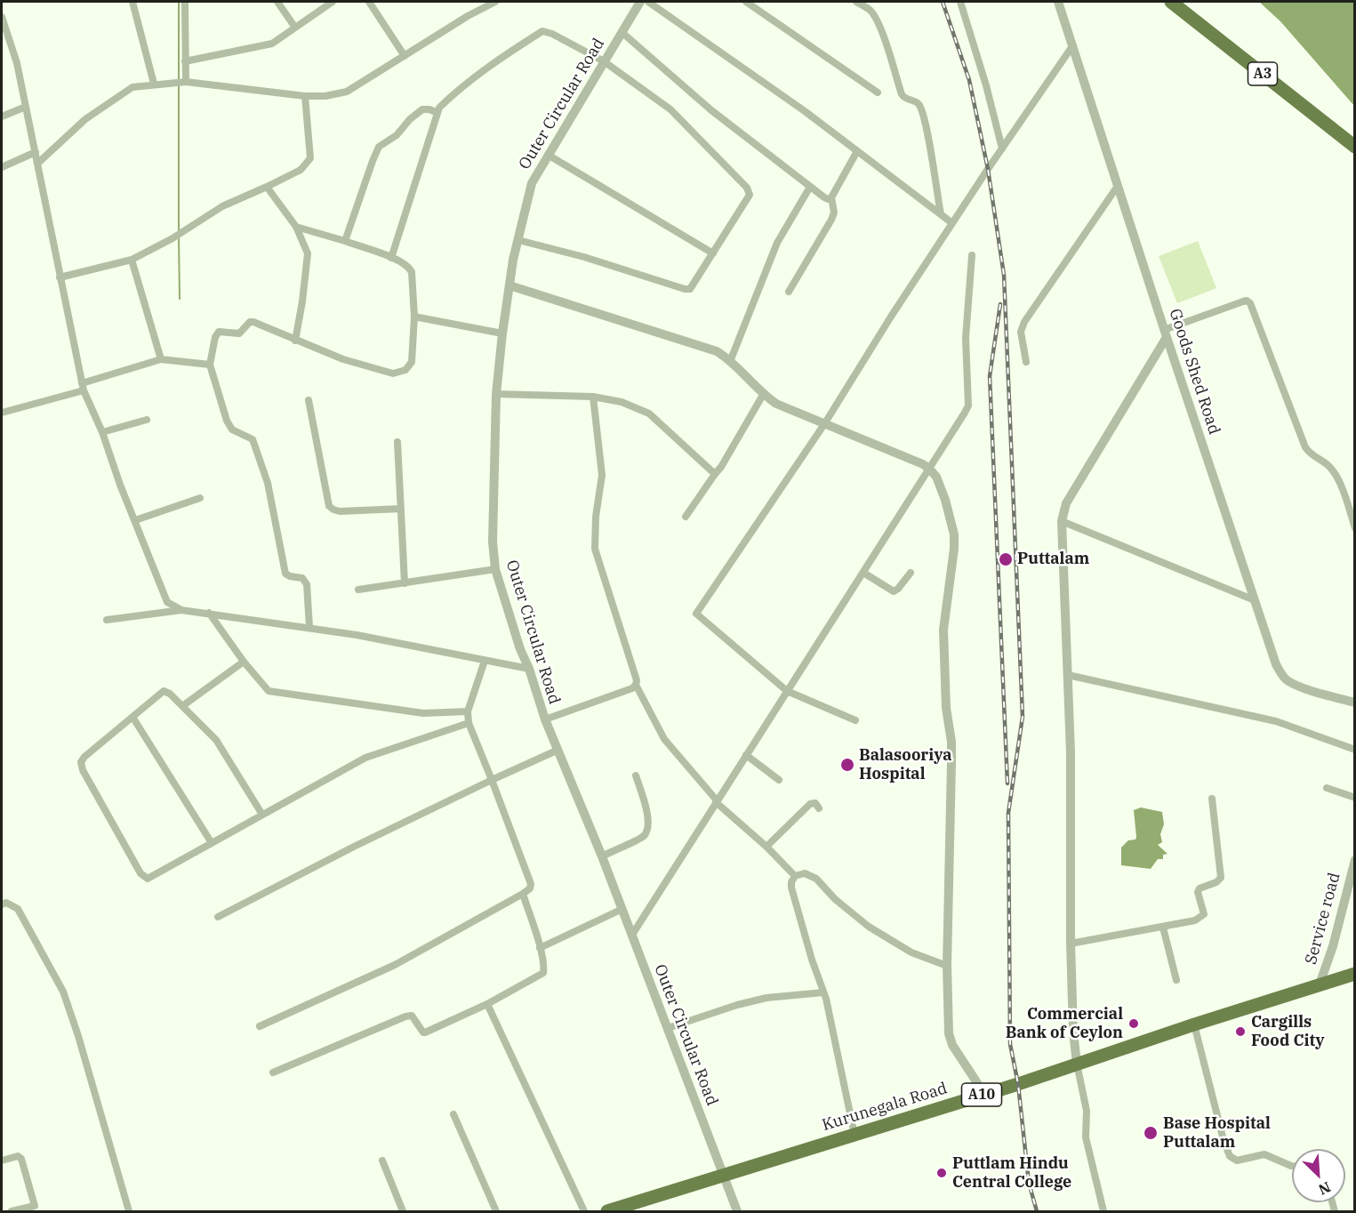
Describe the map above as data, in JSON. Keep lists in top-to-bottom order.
{
  "streets": {
    "highway": ["A3", "A10", "Kurunegala Road"],
    "street": ["Outer Circular Road", "Goods Shed Road", "Service road"]
  },
  "crossings": [
    ["Outer Circular Road", "Kurunegala Road"],
    ["Service road", "Kurunegala Road"]
  ],
  "places": [
    "Puttalam",
    "Balasooriya Hospital",
    "Commercial Bank of Ceylon",
    "Cargills Food City",
    "Base Hospital Puttalam",
    "Puttlam Hindu Central College"
  ],
  "north": "bottom right"
}
